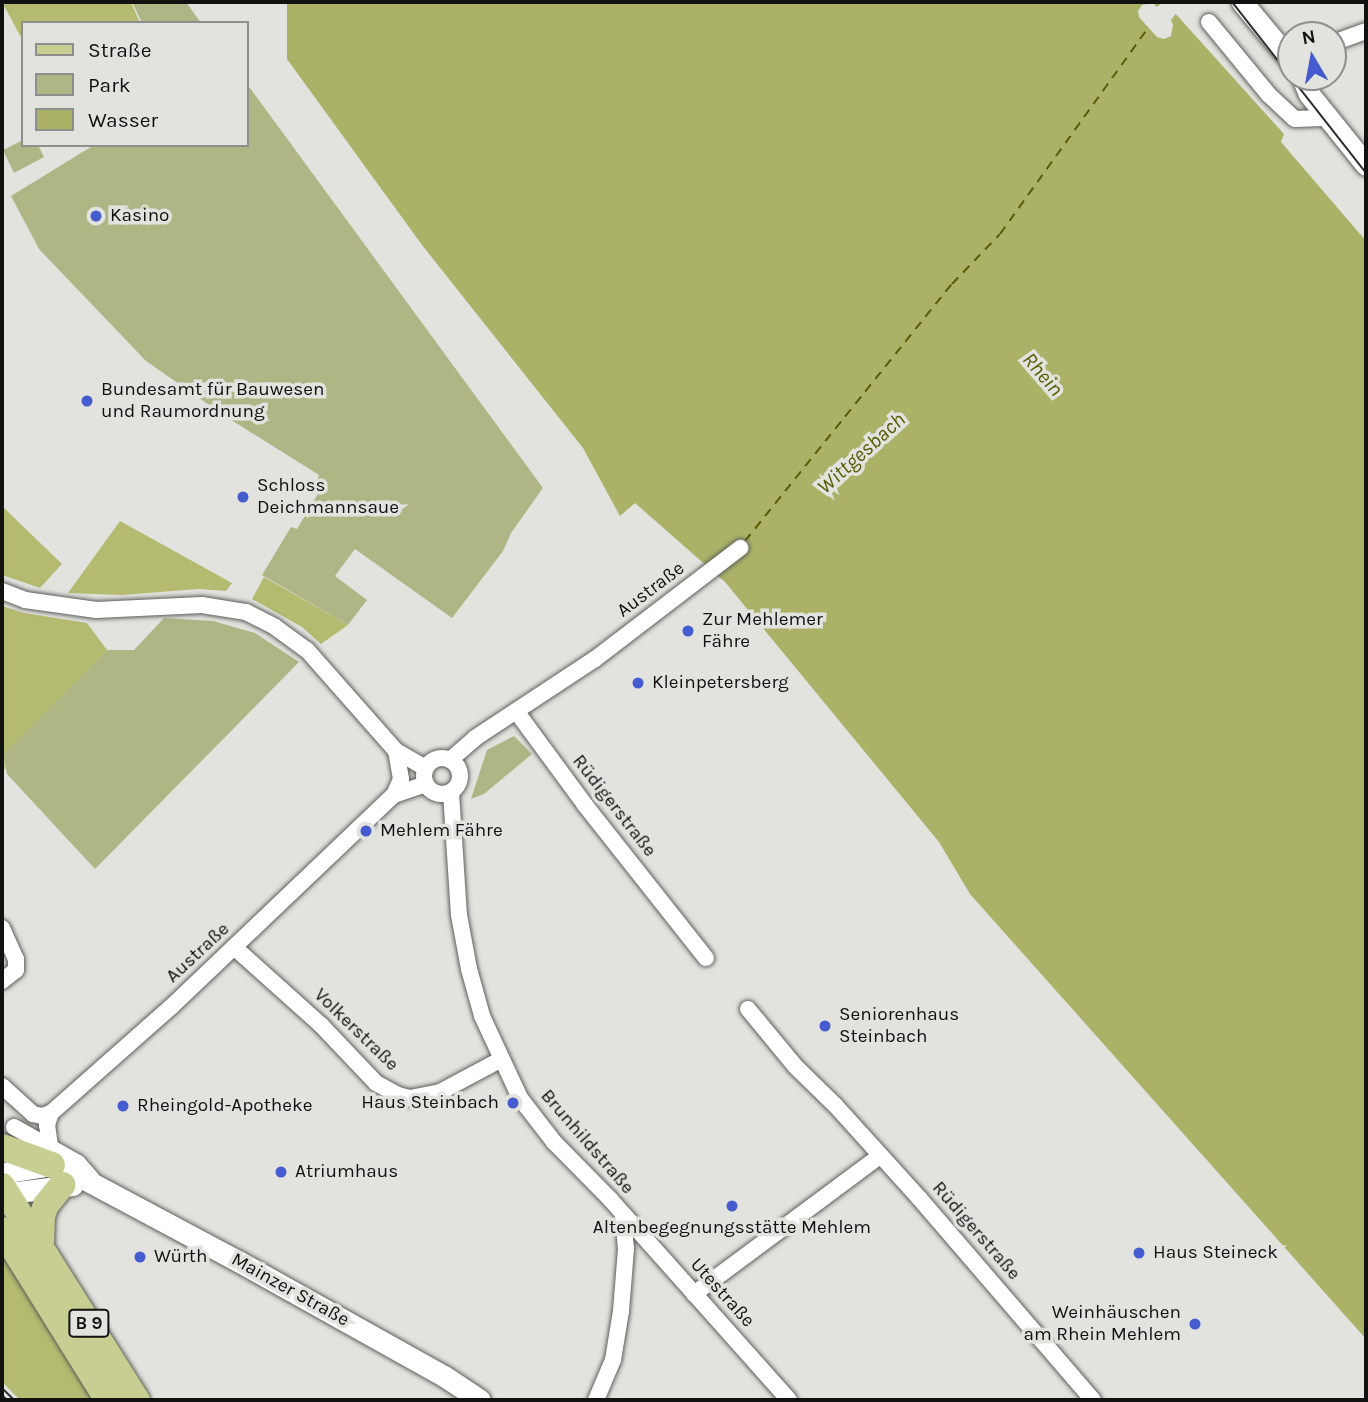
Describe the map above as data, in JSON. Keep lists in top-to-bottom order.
{
  "streets": {
    "main road": ["B 9"],
    "street": [
      "Austraße",
      "Rüdigerstraße",
      "Volkerstraße",
      "Brunhildstraße",
      "Mainzer Straße",
      "Utestraße"
    ]
  },
  "crossings": [
    ["Austraße", "Rüdigerstraße"],
    ["Austraße", "Volkerstraße"],
    ["Austraße", "Brunhildstraße"],
    ["Volkerstraße", "Brunhildstraße"],
    ["Brunhildstraße", "Utestraße"]
  ],
  "water": ["Rhein", "Wittgesbach"],
  "places": [
    "Kasino",
    "Bundesamt für Bauwesen und Raumordnung",
    "Schloss Deichmannsaue",
    "Zur Mehlemer Fähre",
    "Kleinpetersberg",
    "Mehlem Fähre",
    "Seniorenhaus Steinbach",
    "Haus Steinbach",
    "Rheingold-Apotheke",
    "Atriumhaus",
    "Altenbegegnungsstätte Mehlem",
    "Haus Steineck",
    "Würth",
    "Weinhäuschen am Rhein Mehlem"
  ],
  "legend": ["Straße", "Park", "Wasser"],
  "north": "top"
}
